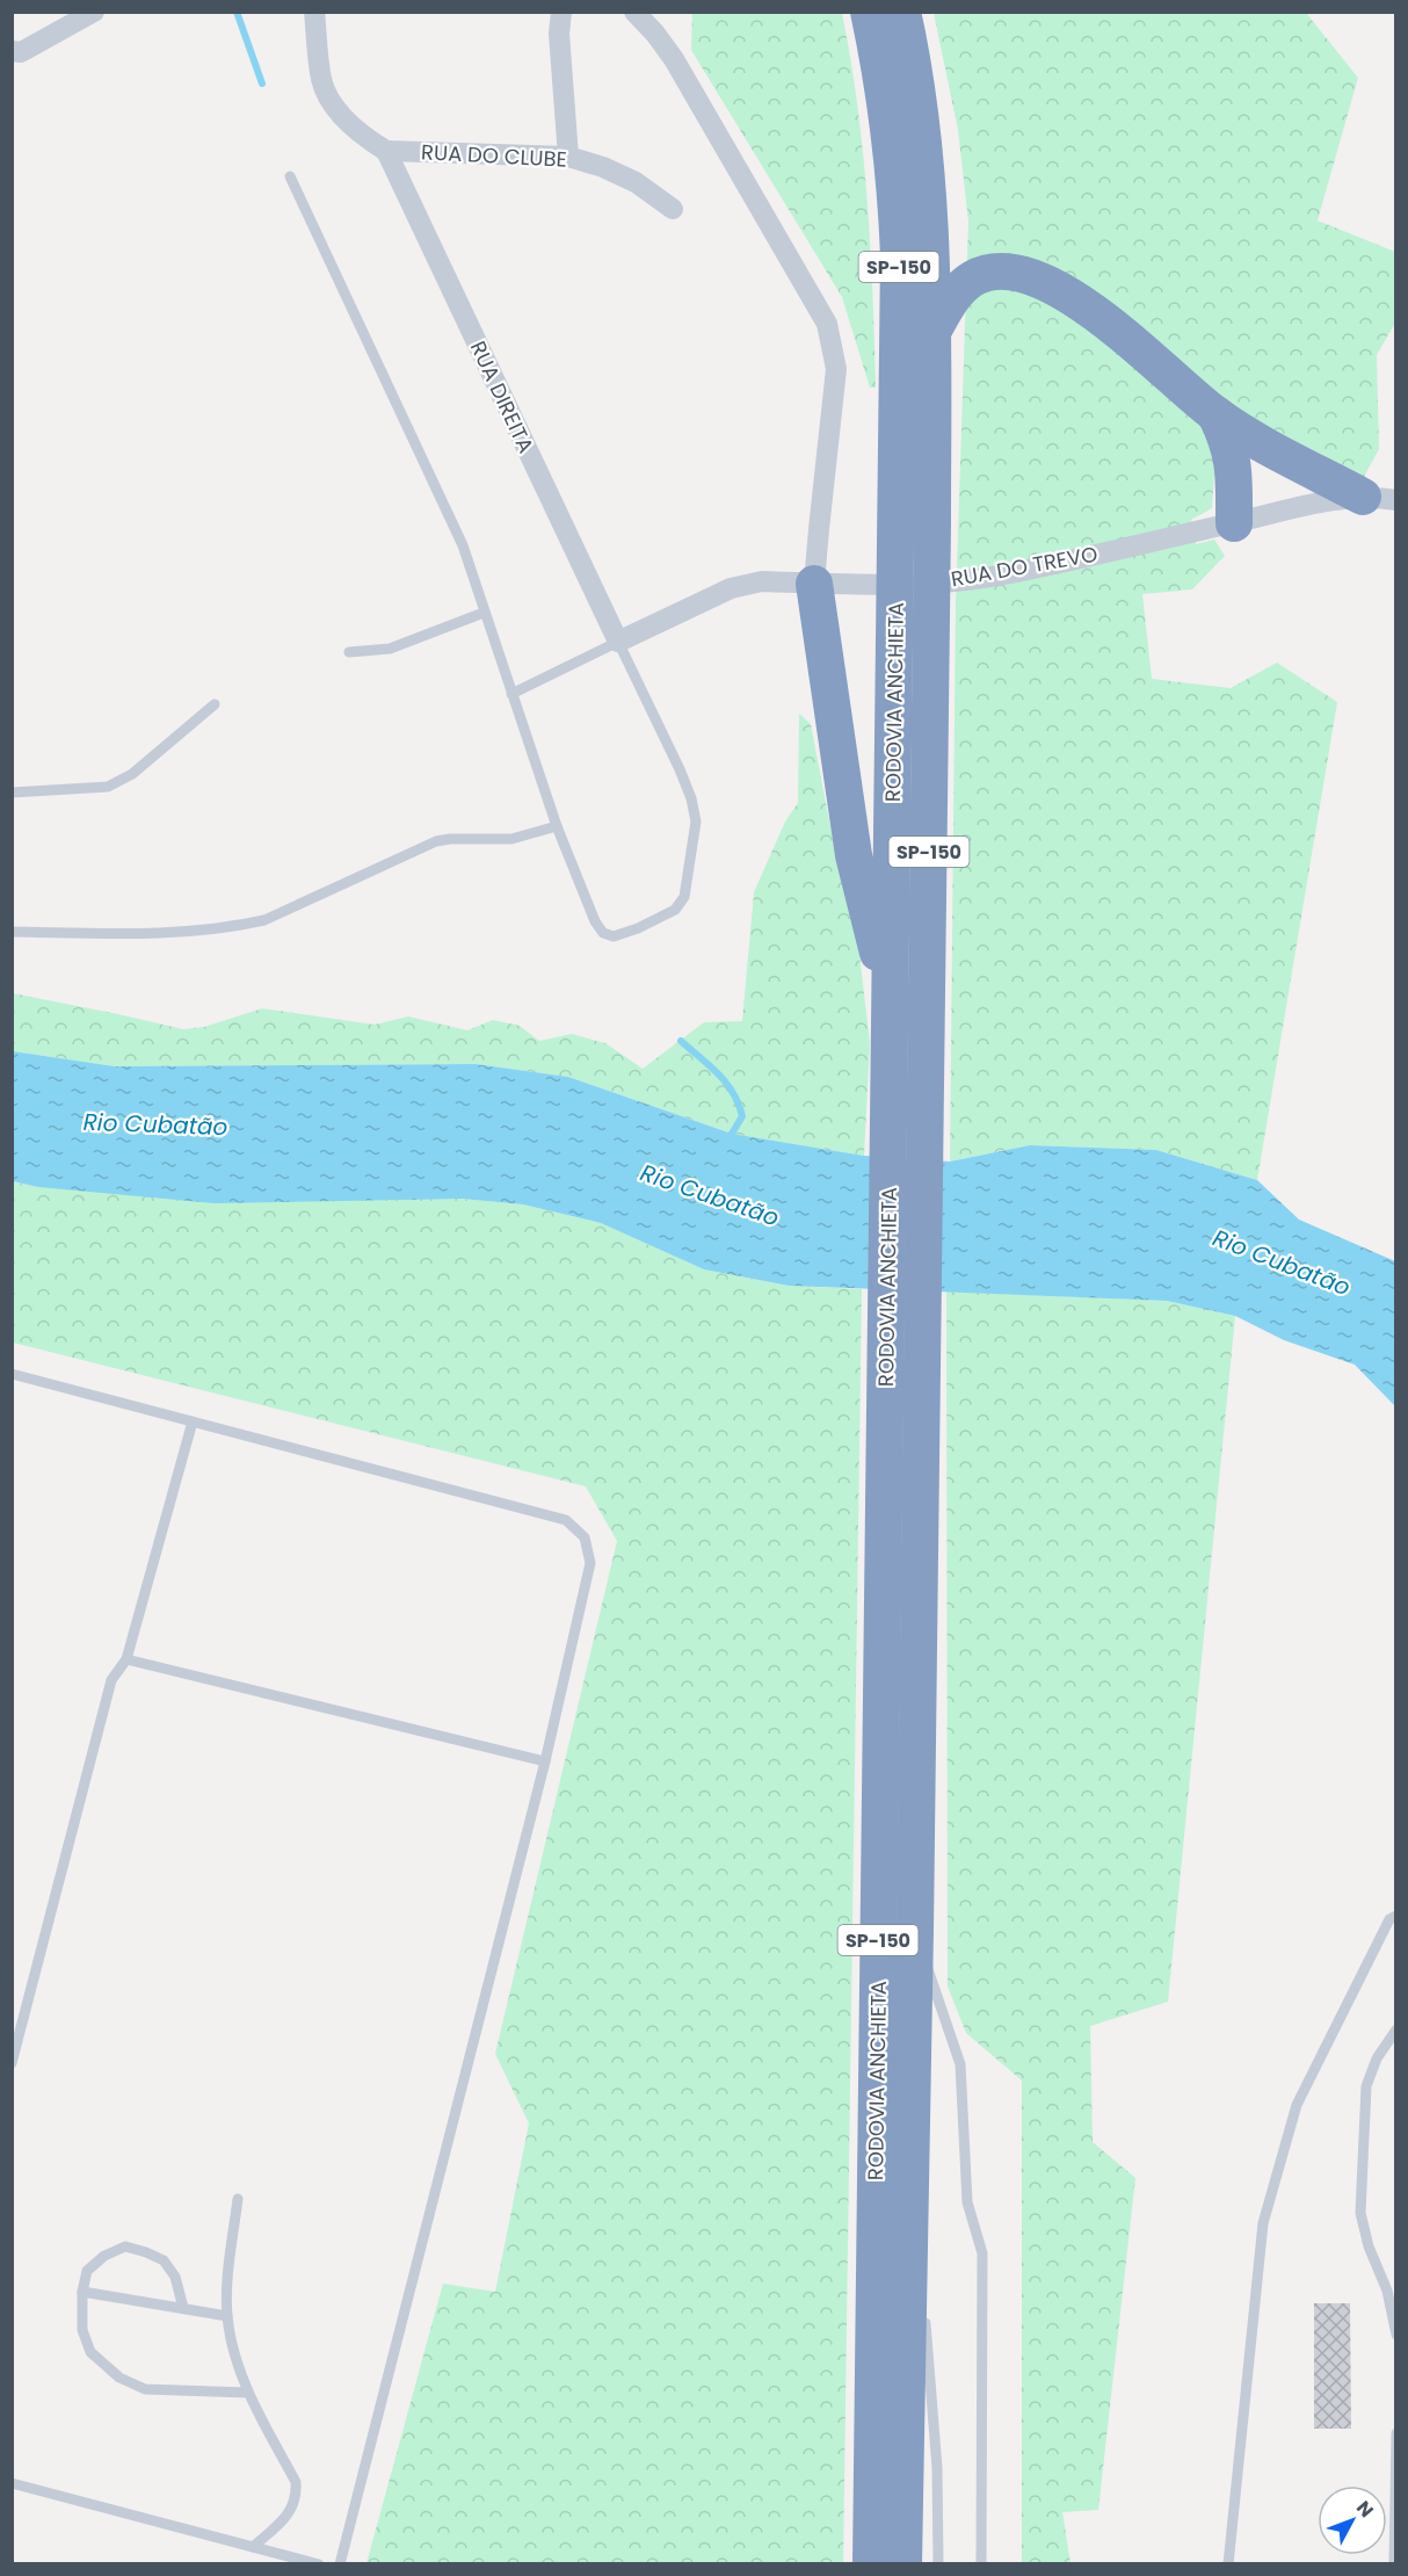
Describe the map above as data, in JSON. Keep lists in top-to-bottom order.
{
  "streets": {
    "highway": ["SP-150", "RODOVIA ANCHIETA"],
    "street": ["RUA DO CLUBE", "RUA DIREITA", "RUA DO TREVO"]
  },
  "crossings": [
    ["RUA DO CLUBE", "RUA DIREITA"],
    ["RUA DIREITA", "RUA DO TREVO"]
  ],
  "water": ["Rio Cubatão"],
  "north": "top right"
}
